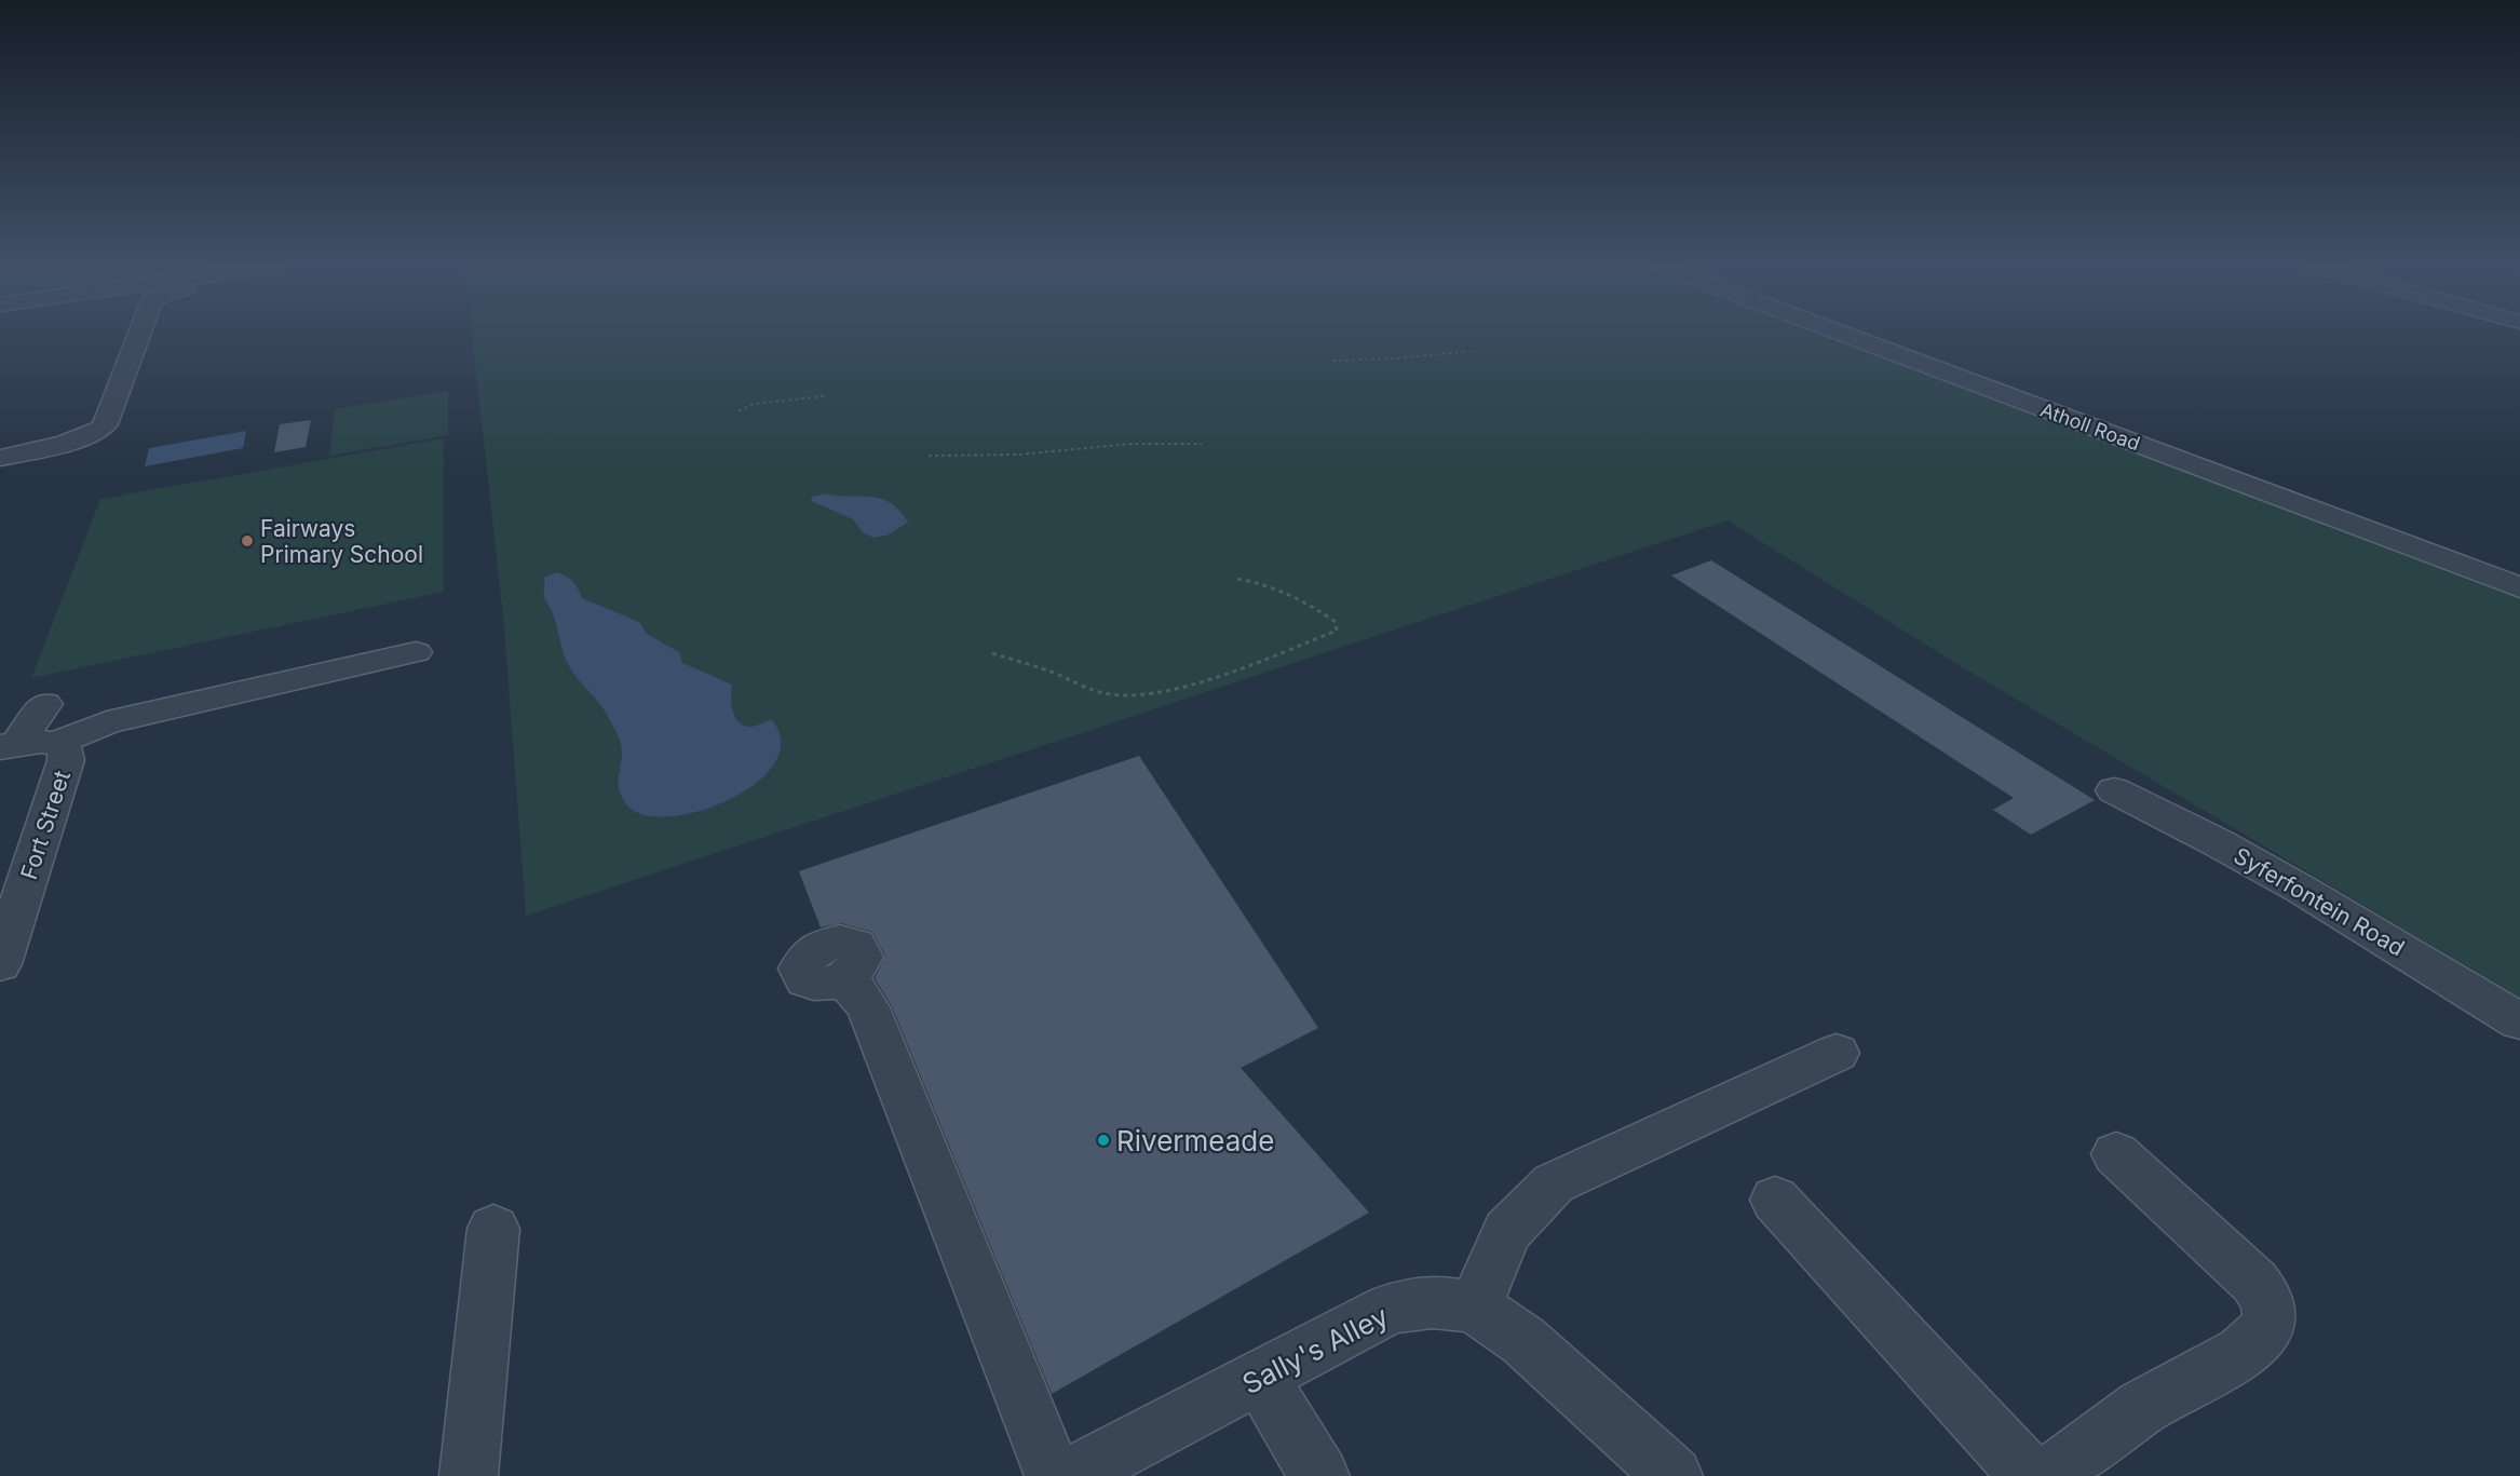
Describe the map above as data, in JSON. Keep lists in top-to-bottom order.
{
  "streets": {
    "street": [
      "Atholl Road",
      "Fort Street",
      "Syferfontein Road",
      "Sally's Alley"
    ]
  },
  "places": ["Fairways Primary School", "Rivermeade"]
}
